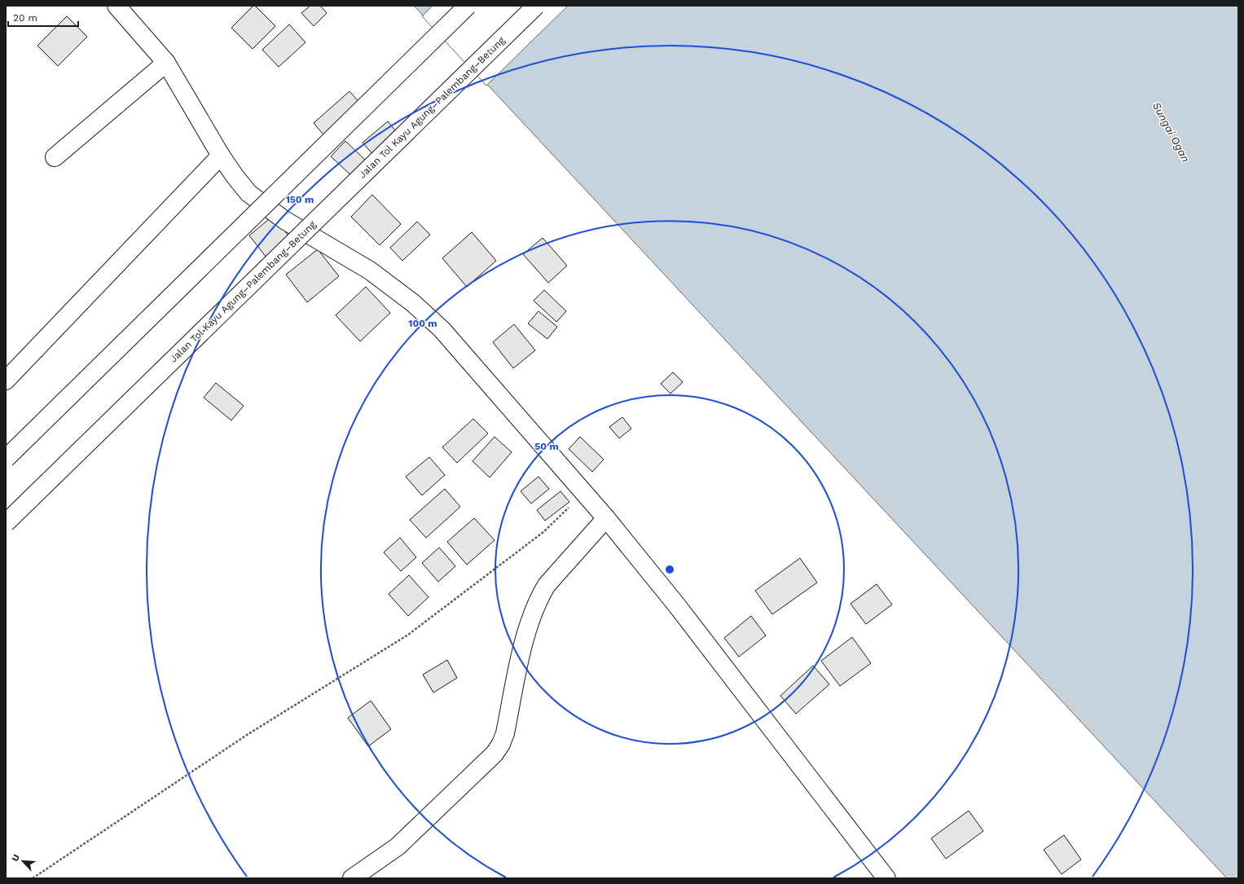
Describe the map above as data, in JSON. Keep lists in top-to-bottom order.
{
  "streets": {
    "main road": ["Jalan Tol Kayu Agung–Palembang–Betung"]
  },
  "water": ["Sungai Ogan"],
  "scale_bar": "20 m",
  "north": "top left",
  "rings": ["150 m", "100 m", "50 m"]
}
